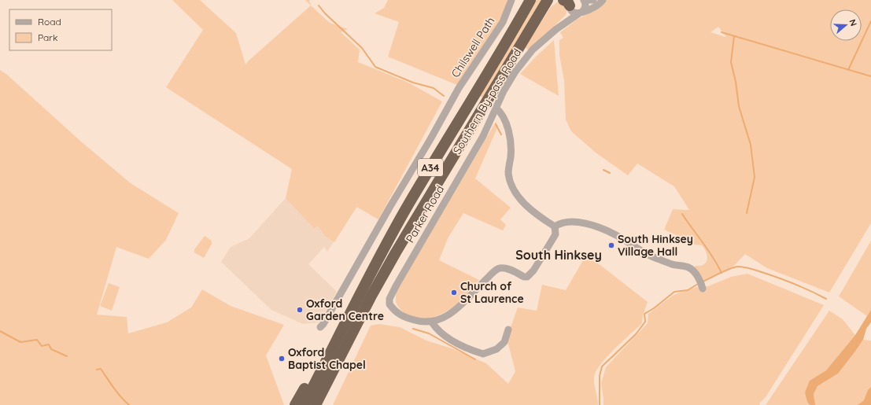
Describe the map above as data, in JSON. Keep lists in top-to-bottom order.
{
  "streets": {
    "highway": ["Southern By-pass Road", "A34"],
    "street": ["Chilswell Path", "Parker Road"]
  },
  "crossings": [
    ["Southern By-pass Road", "A34"]
  ],
  "districts": ["South Hinksey"],
  "places": [
    "South Hinksey Village Hall",
    "Church of St Laurence",
    "Oxford Garden Centre",
    "Oxford Baptist Chapel"
  ],
  "legend": ["Road", "Park"],
  "north": "right"
}
